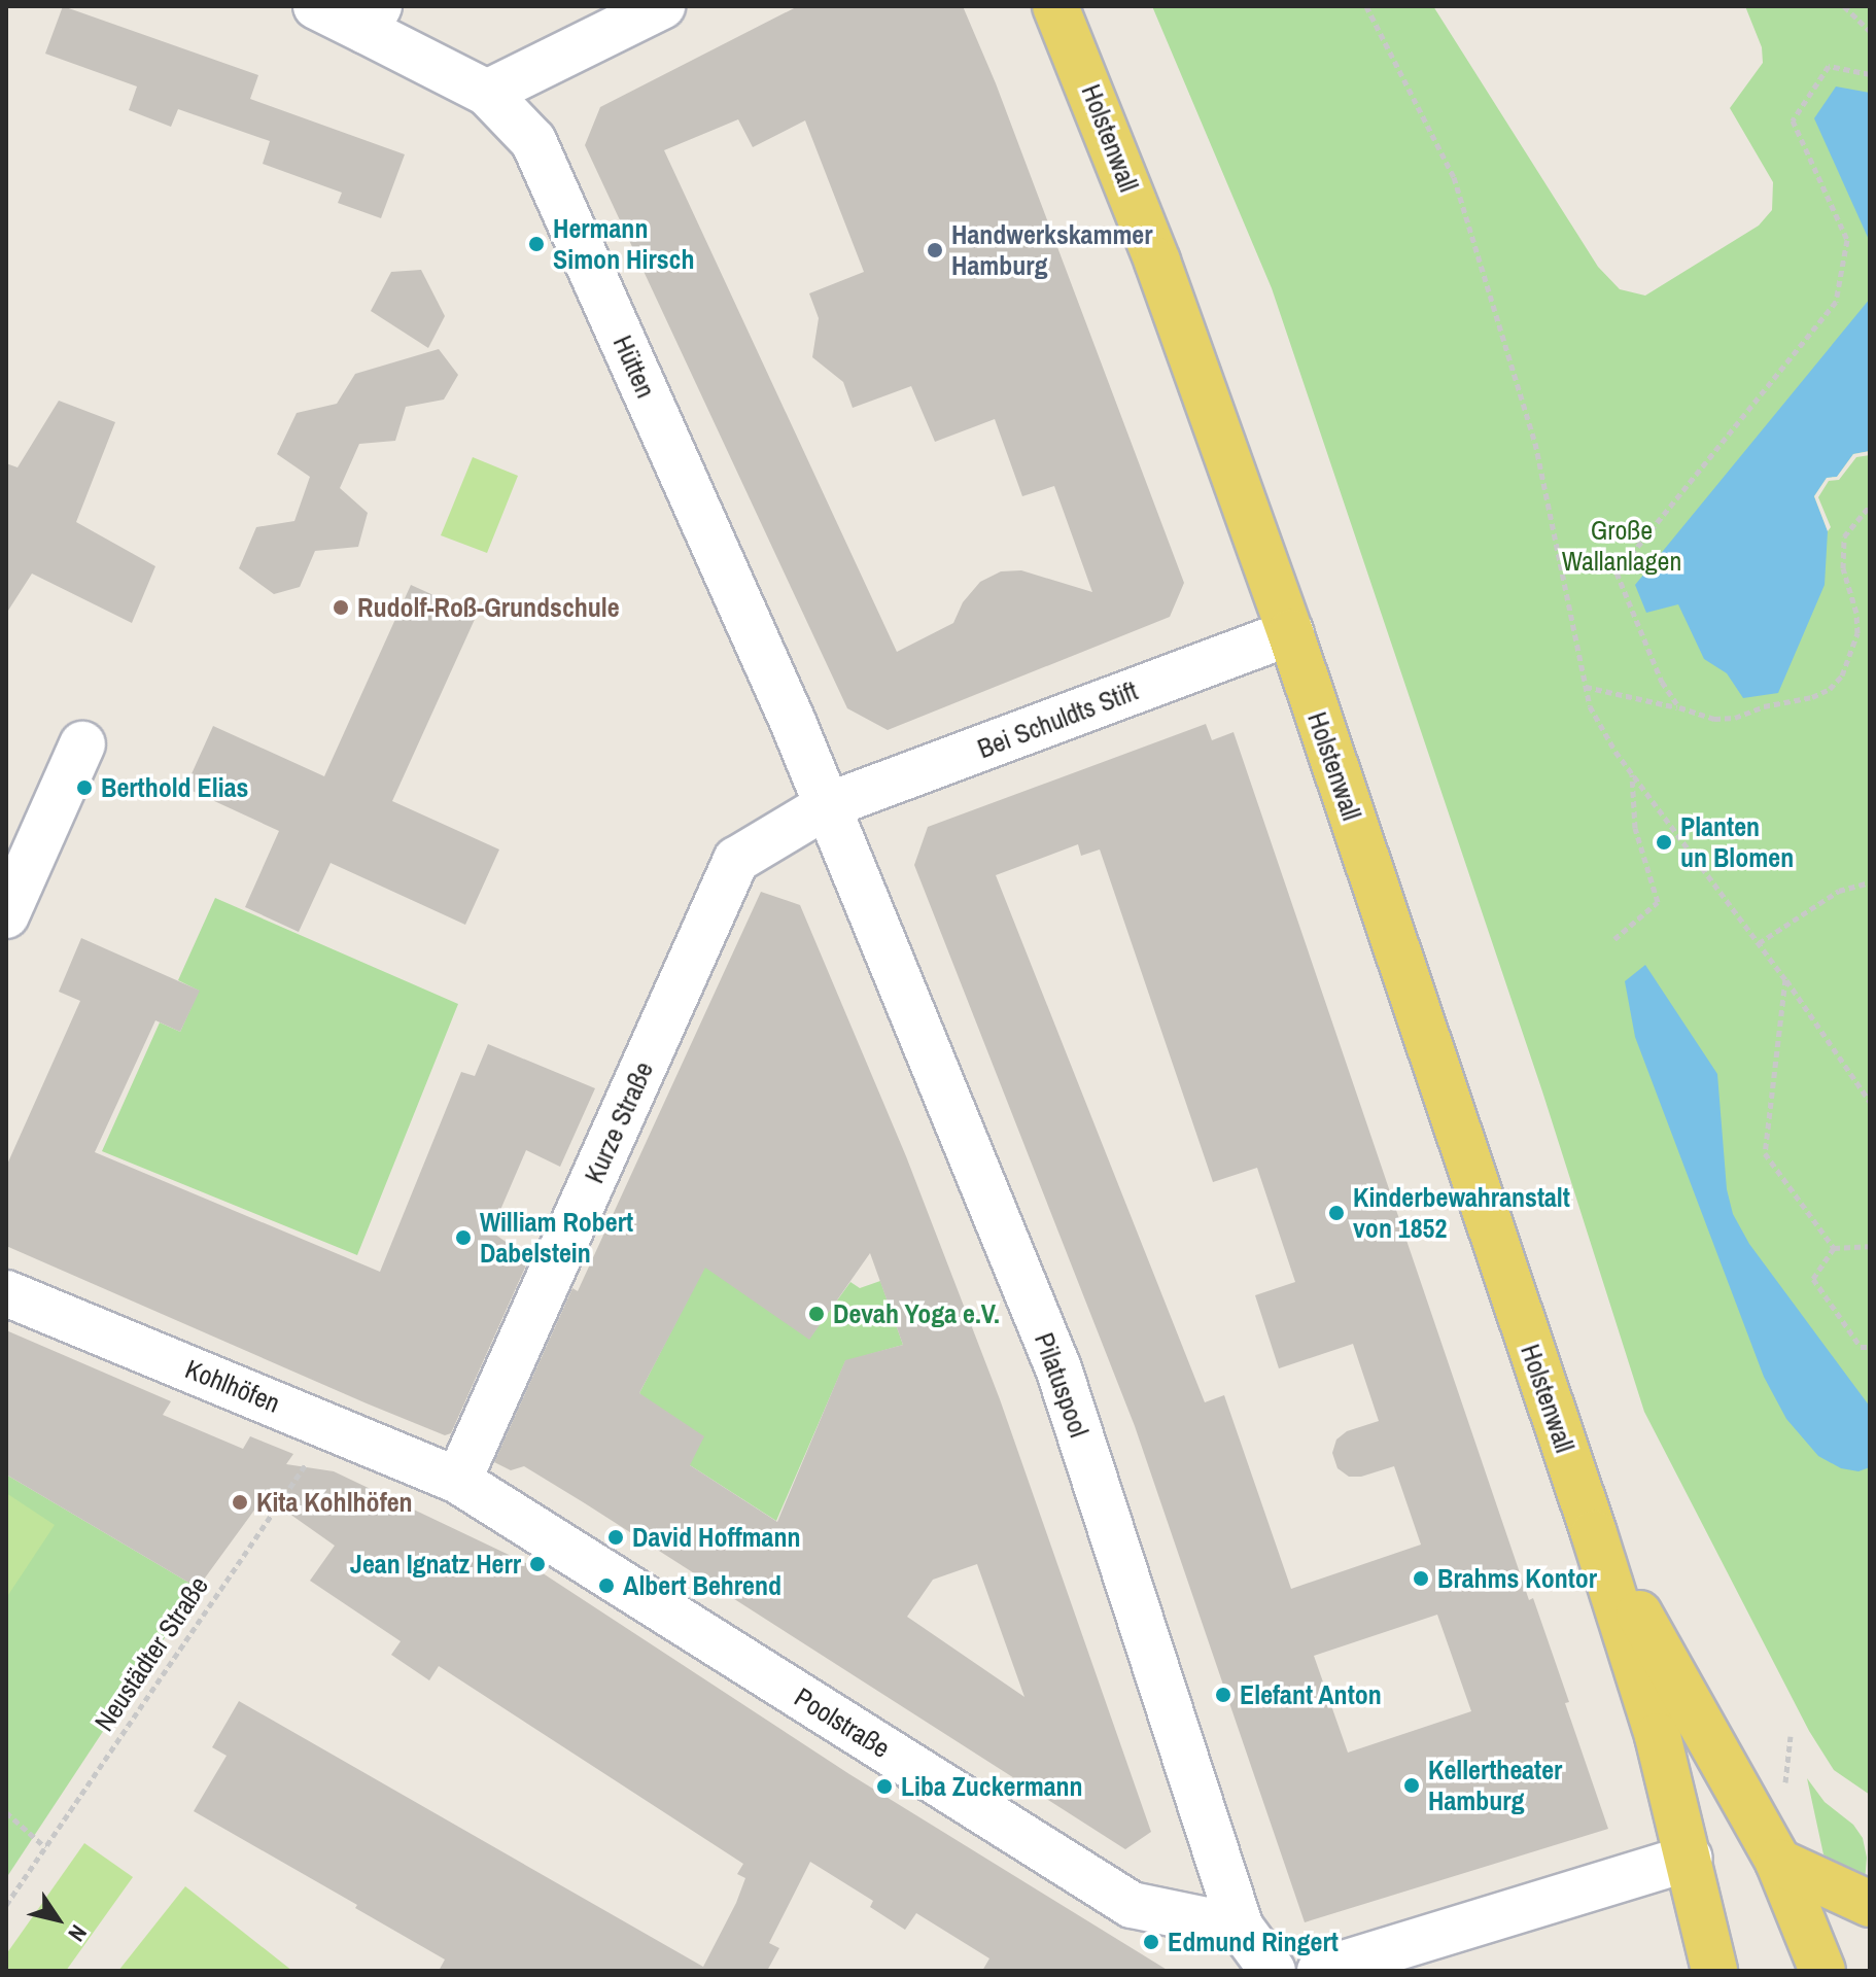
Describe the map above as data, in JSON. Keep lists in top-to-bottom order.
{
  "streets": {
    "main road": ["Holstenwall"],
    "street": [
      "Hütten",
      "Bei Schuldts Stift",
      "Kurze Straße",
      "Pilatuspool",
      "Kohlhöfen",
      "Poolstraße"
    ],
    "path": ["Neustädter Straße"]
  },
  "crossings": [
    ["Holstenwall", "Bei Schuldts Stift"],
    ["Hütten", "Bei Schuldts Stift"],
    ["Hütten", "Kurze Straße"],
    ["Hütten", "Pilatuspool"],
    ["Bei Schuldts Stift", "Kurze Straße"],
    ["Bei Schuldts Stift", "Pilatuspool"],
    ["Kurze Straße", "Pilatuspool"],
    ["Kurze Straße", "Kohlhöfen"],
    ["Kurze Straße", "Poolstraße"],
    ["Pilatuspool", "Poolstraße"],
    ["Kohlhöfen", "Neustädter Straße"],
    ["Kohlhöfen", "Poolstraße"]
  ],
  "parks": ["Große Wallanlagen"],
  "places": [
    "Hermann Simon Hirsch",
    "Handwerkskammer Hamburg",
    "Rudolf-Roß-Grundschule",
    "Berthold Elias",
    "Planten un Blomen",
    "Kinderbewahranstalt von 1852",
    "William Robert Dabelstein",
    "Devah Yoga e.V.",
    "Kita Kohlhöfen",
    "David Hoffmann",
    "Jean Ignatz Herr",
    "Brahms Kontor",
    "Albert Behrend",
    "Elefant Anton",
    "Kellertheater Hamburg",
    "Liba Zuckermann",
    "Edmund Ringert"
  ],
  "north": "bottom right"
}
